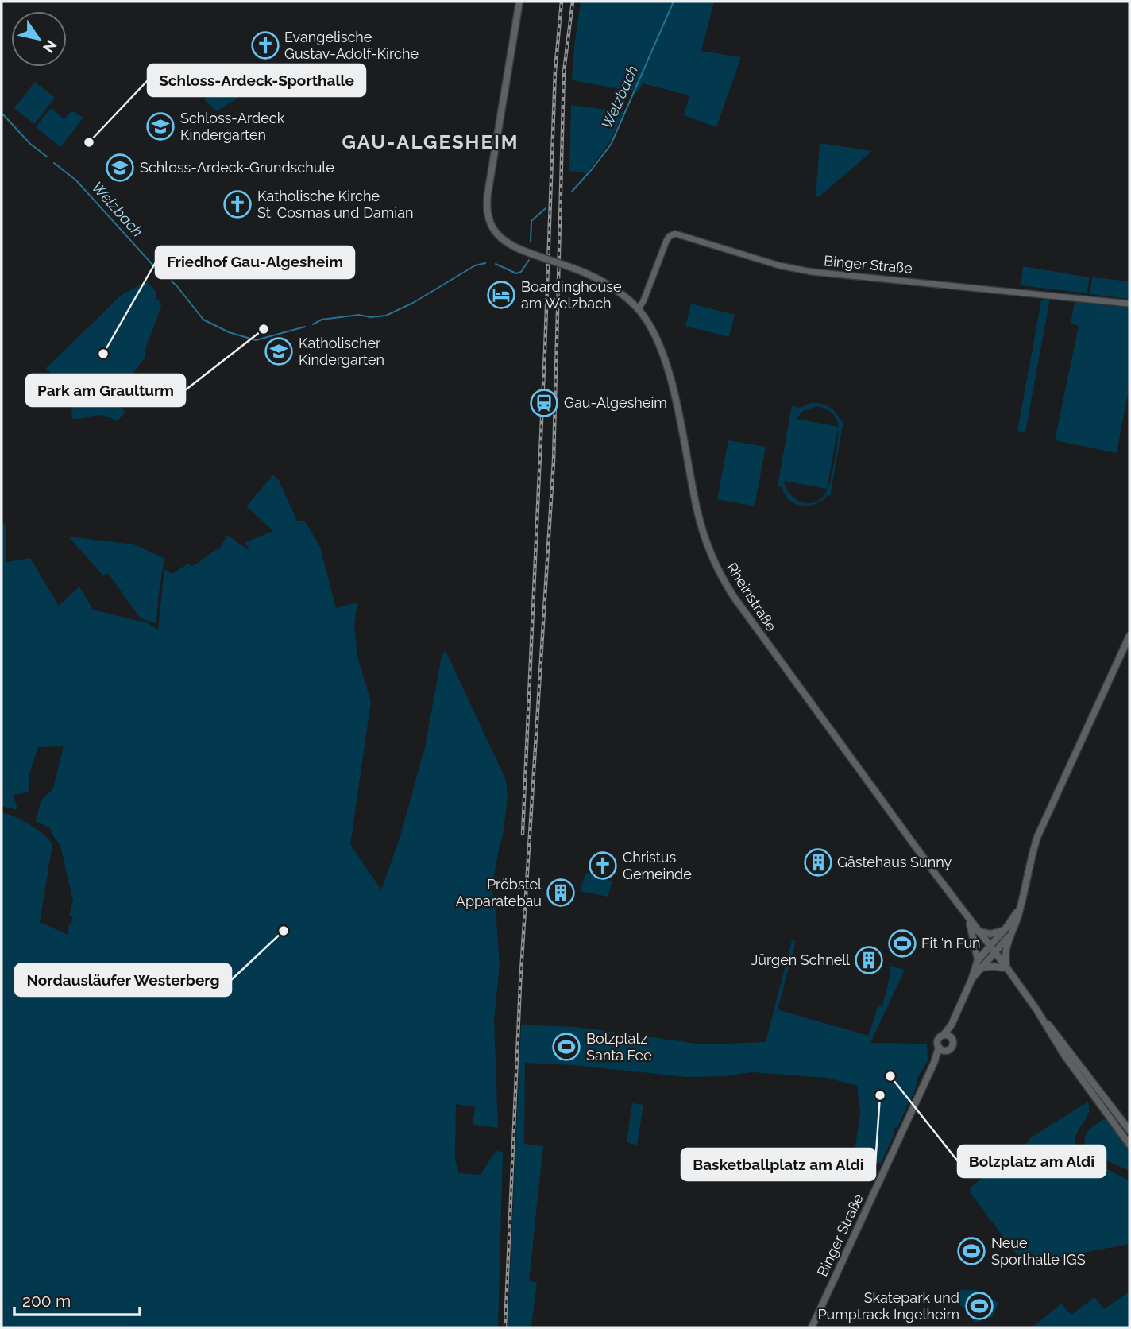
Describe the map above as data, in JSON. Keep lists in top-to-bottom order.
{
  "streets": {
    "main road": ["Binger Straße", "Rheinstraße"]
  },
  "crossings": [
    ["Binger Straße", "Rheinstraße"]
  ],
  "districts": ["GAU-ALGESHEIM"],
  "water": ["Welzbach"],
  "places": {
    "church": ["Evangelische Gustav-Adolf-Kirche", "Katholische Kirche St. Cosmas und Damian", "Christus Gemeinde"],
    "school or university": ["Schloss-Ardeck Kindergarten", "Schloss-Ardeck-Grundschule", "Katholischer Kindergarten"],
    "other": [
      "Schloss-Ardeck-Sporthalle",
      "Park am Graulturm",
      "Friedhof Gau-Algesheim",
      "Nordausläufer Westerberg",
      "Bolzplatz am Aldi",
      "Basketballplatz am Aldi"
    ],
    "hotel": ["Boardinghouse am Welzbach"],
    "station": ["Gau-Algesheim"],
    "building": ["Gästehaus Sunny", "Pröbstel Apparatebau", "Jürgen Schnell"],
    "sports": [
      "Fit 'n Fun",
      "Bolzplatz Santa Fee",
      "Neue Sporthalle IGS",
      "Skatepark und Pumptrack Ingelheim"
    ]
  },
  "scale_bar": "200 m",
  "north": "bottom right"
}
